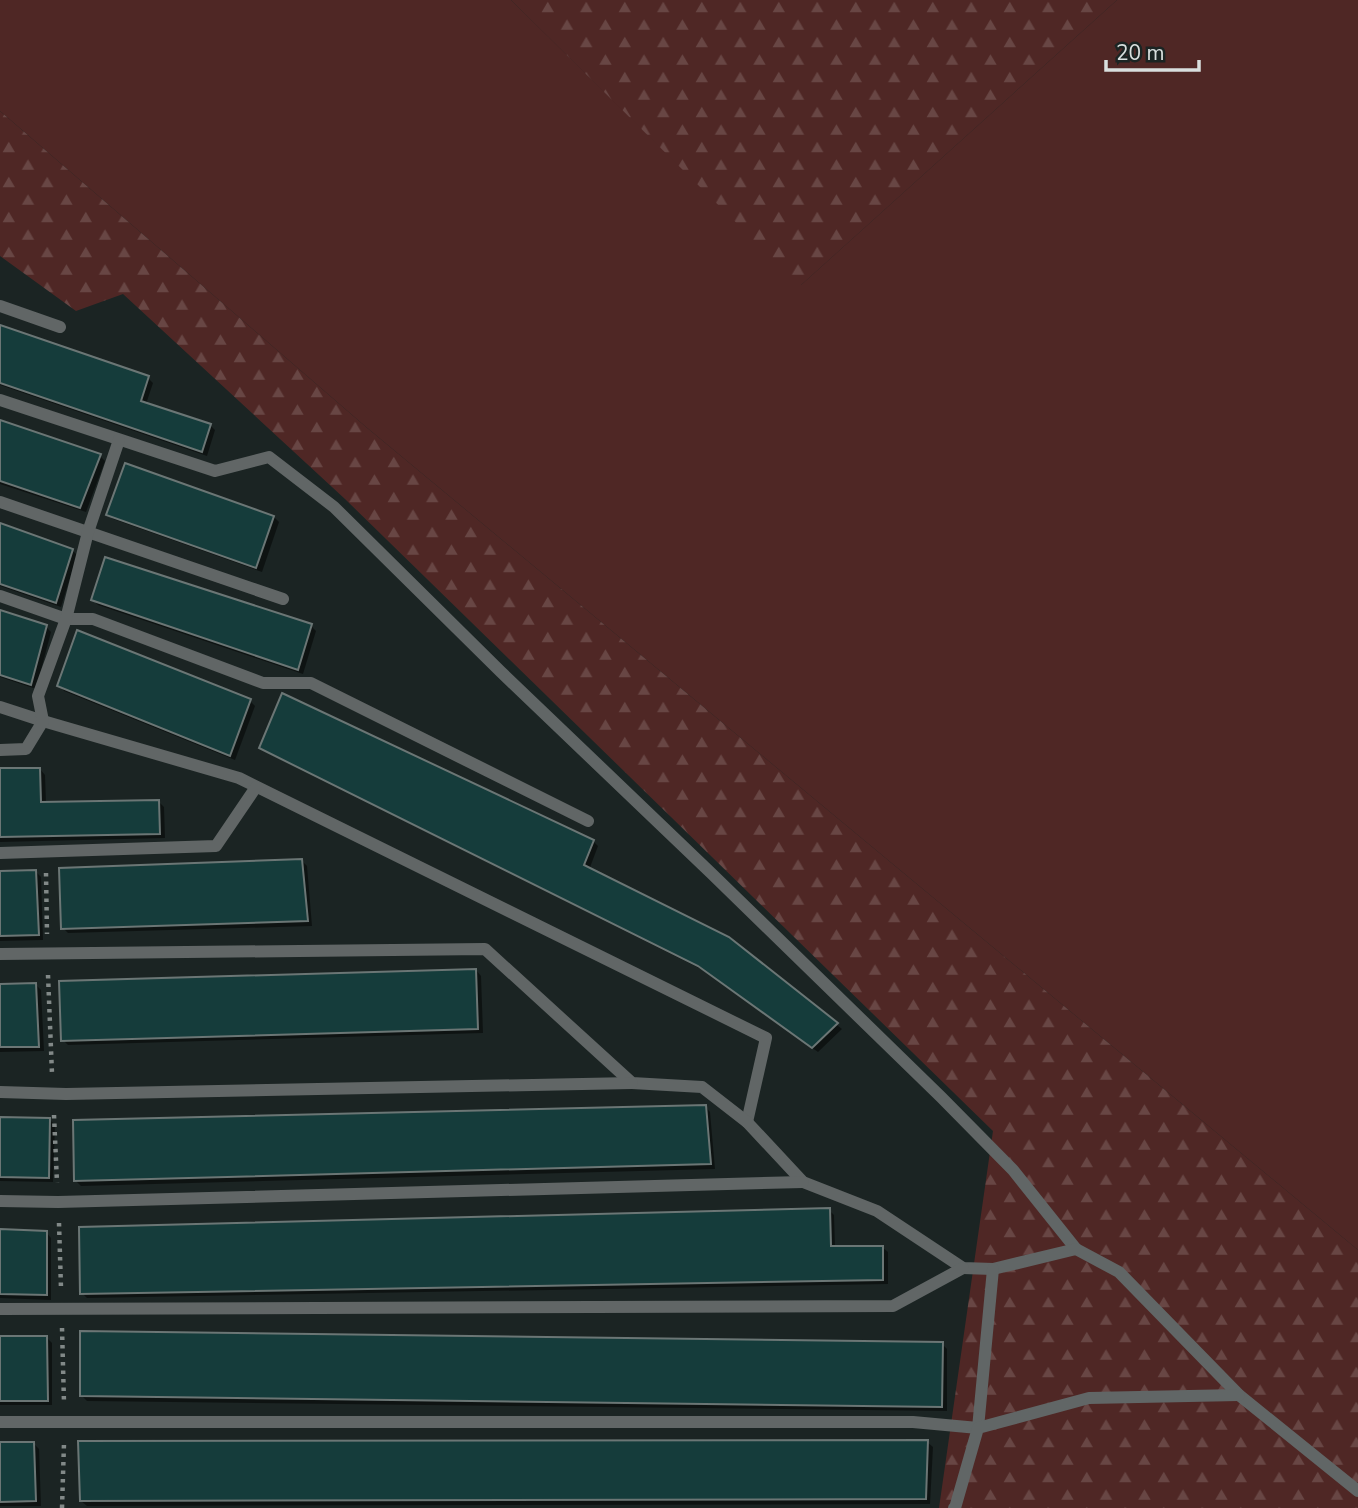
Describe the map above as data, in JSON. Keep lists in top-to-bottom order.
{
  "scale_bar": "20 m"
}
